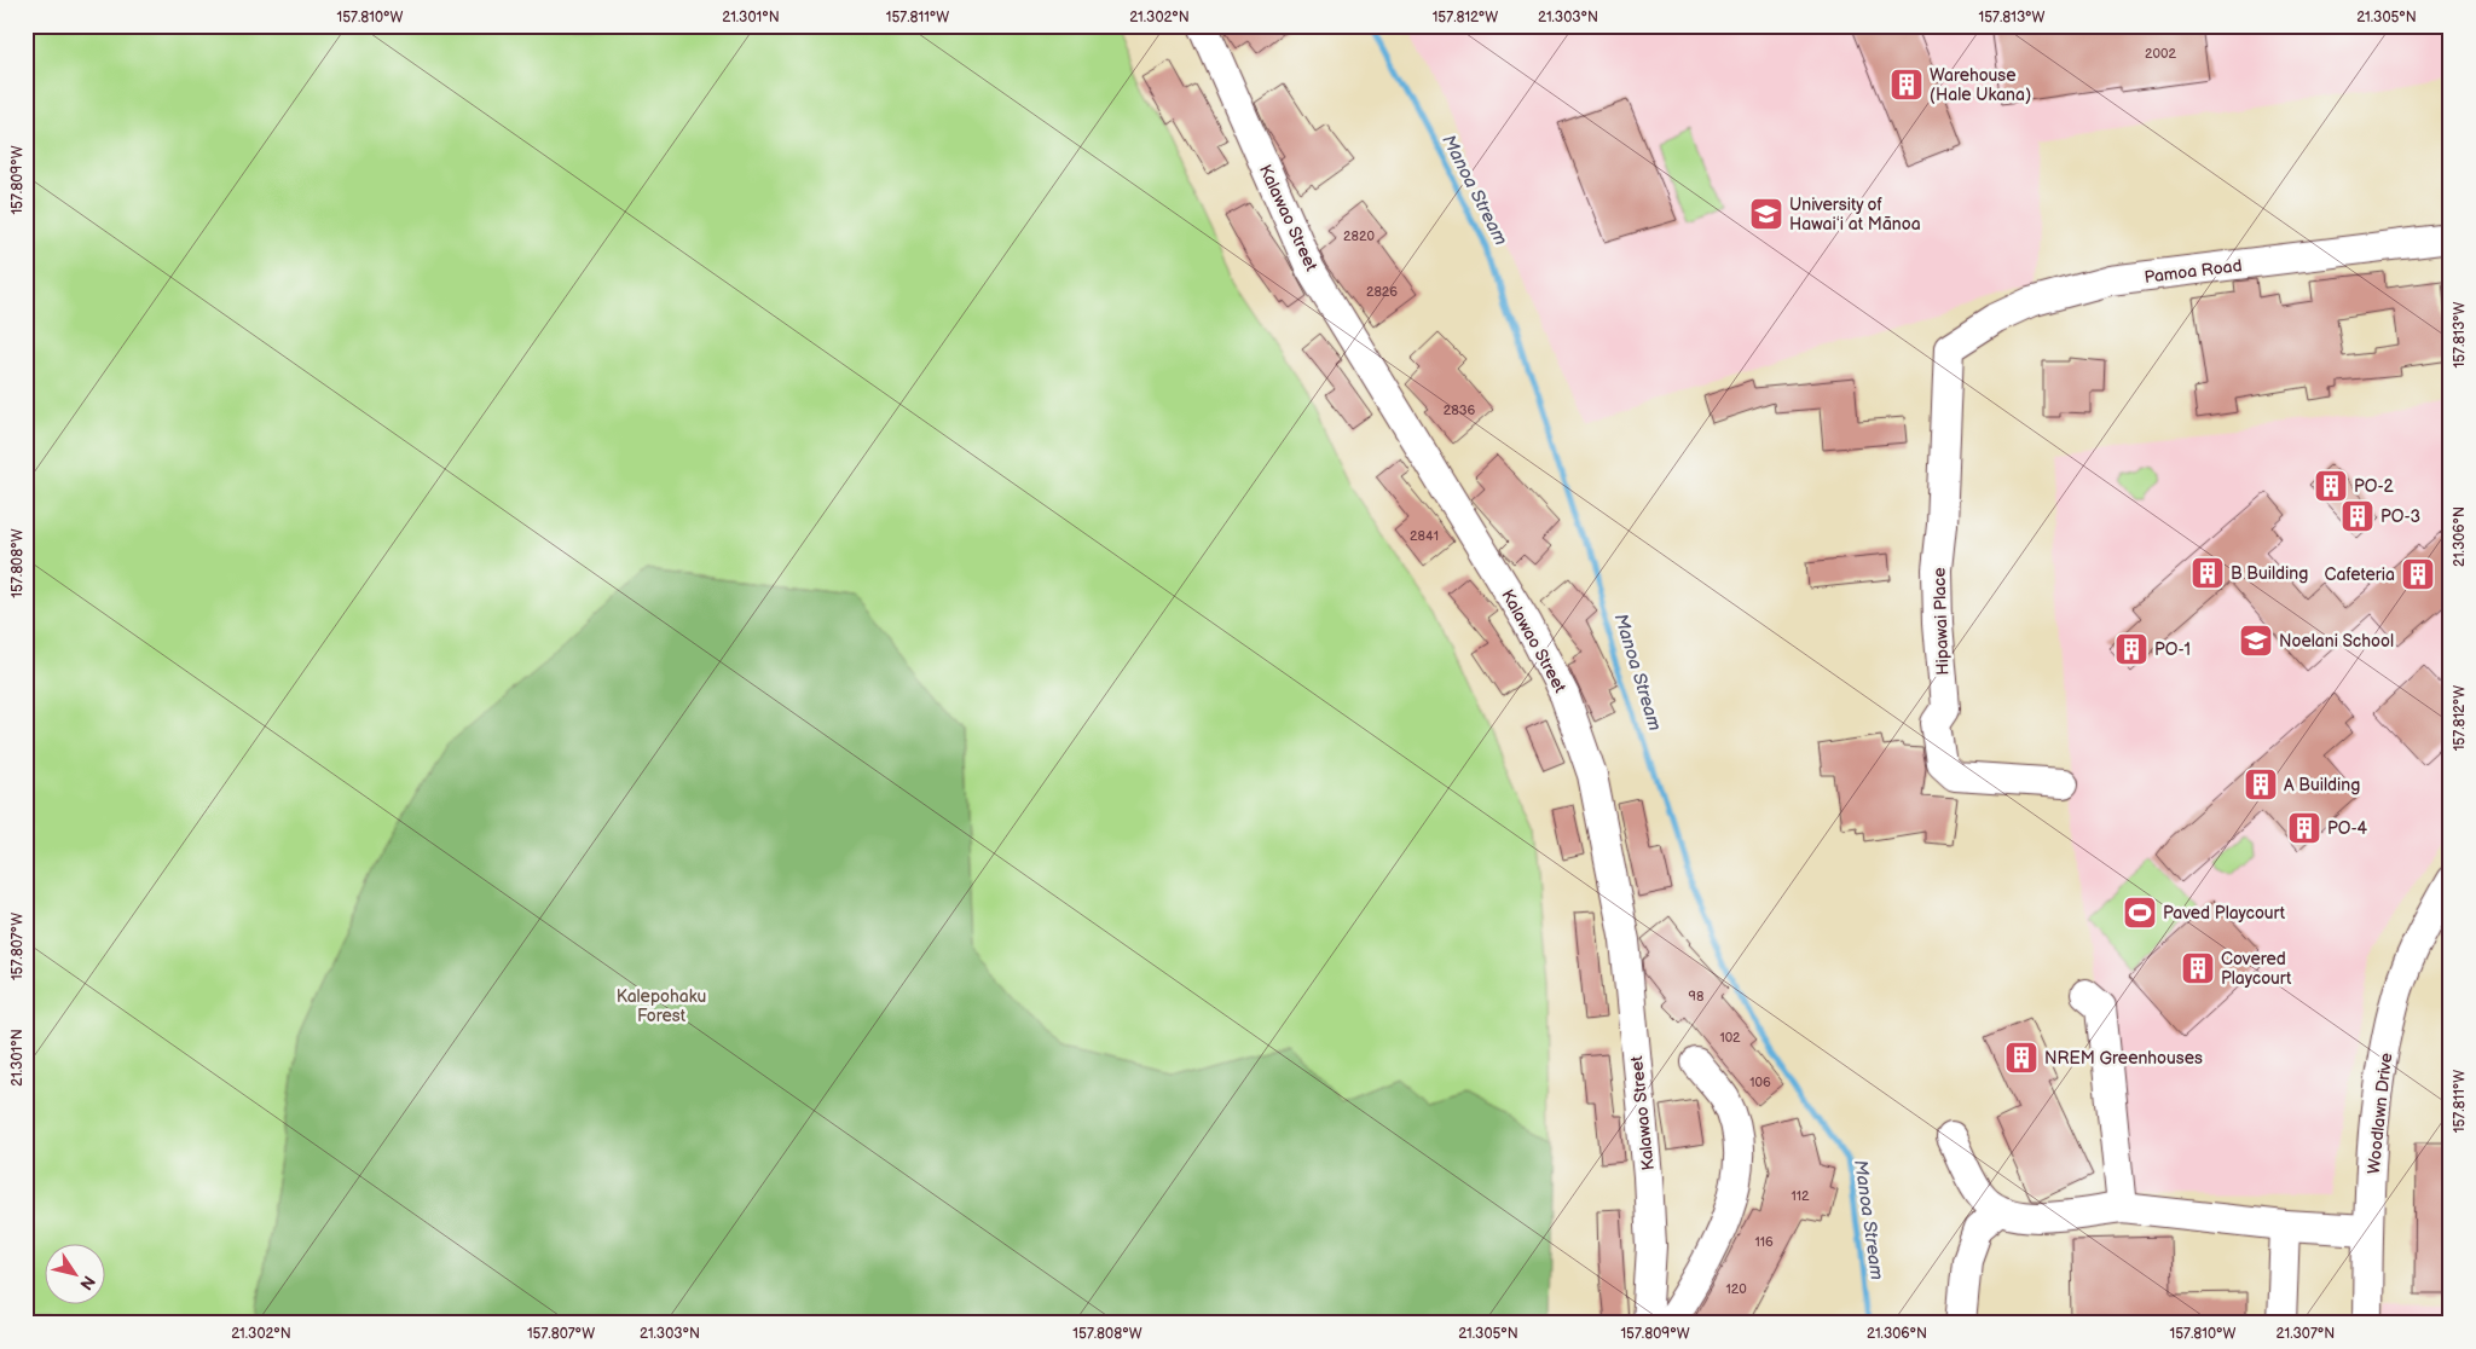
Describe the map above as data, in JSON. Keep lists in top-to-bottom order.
{
  "streets": {
    "street": [
      "Kalawao Street",
      "Pamoa Road",
      "Hipawai Place",
      "Woodlawn Drive"
    ]
  },
  "crossings": [
    ["Pamoa Road", "Hipawai Place"]
  ],
  "water": ["Manoa Stream"],
  "parks": ["Kalepohaku Forest"],
  "places": {
    "building": [
      "Warehouse (Hale Ukana)",
      "PO-2",
      "PO-3",
      "B Building",
      "Cafeteria",
      "PO-1",
      "A Building",
      "PO-4",
      "Covered Playcourt",
      "NREM Greenhouses"
    ],
    "school or university": ["University of Hawaiʻi at Mānoa", "Noelani School"],
    "sports": ["Paved Playcourt"]
  },
  "house_numbers": [
    "2002",
    "2820",
    "2826",
    "2836",
    "2841",
    "98",
    "102",
    "106",
    "112",
    "116",
    "120"
  ],
  "north": "bottom right",
  "coordinates": [
    "157.810°W",
    "21.301°N",
    "157.811°W",
    "21.302°N",
    "157.812°W",
    "21.303°N",
    "157.813°W",
    "21.305°N",
    "157.809°W",
    "21.306°N",
    "157.808°W",
    "157.807°W",
    "21.307°N"
  ]
}
